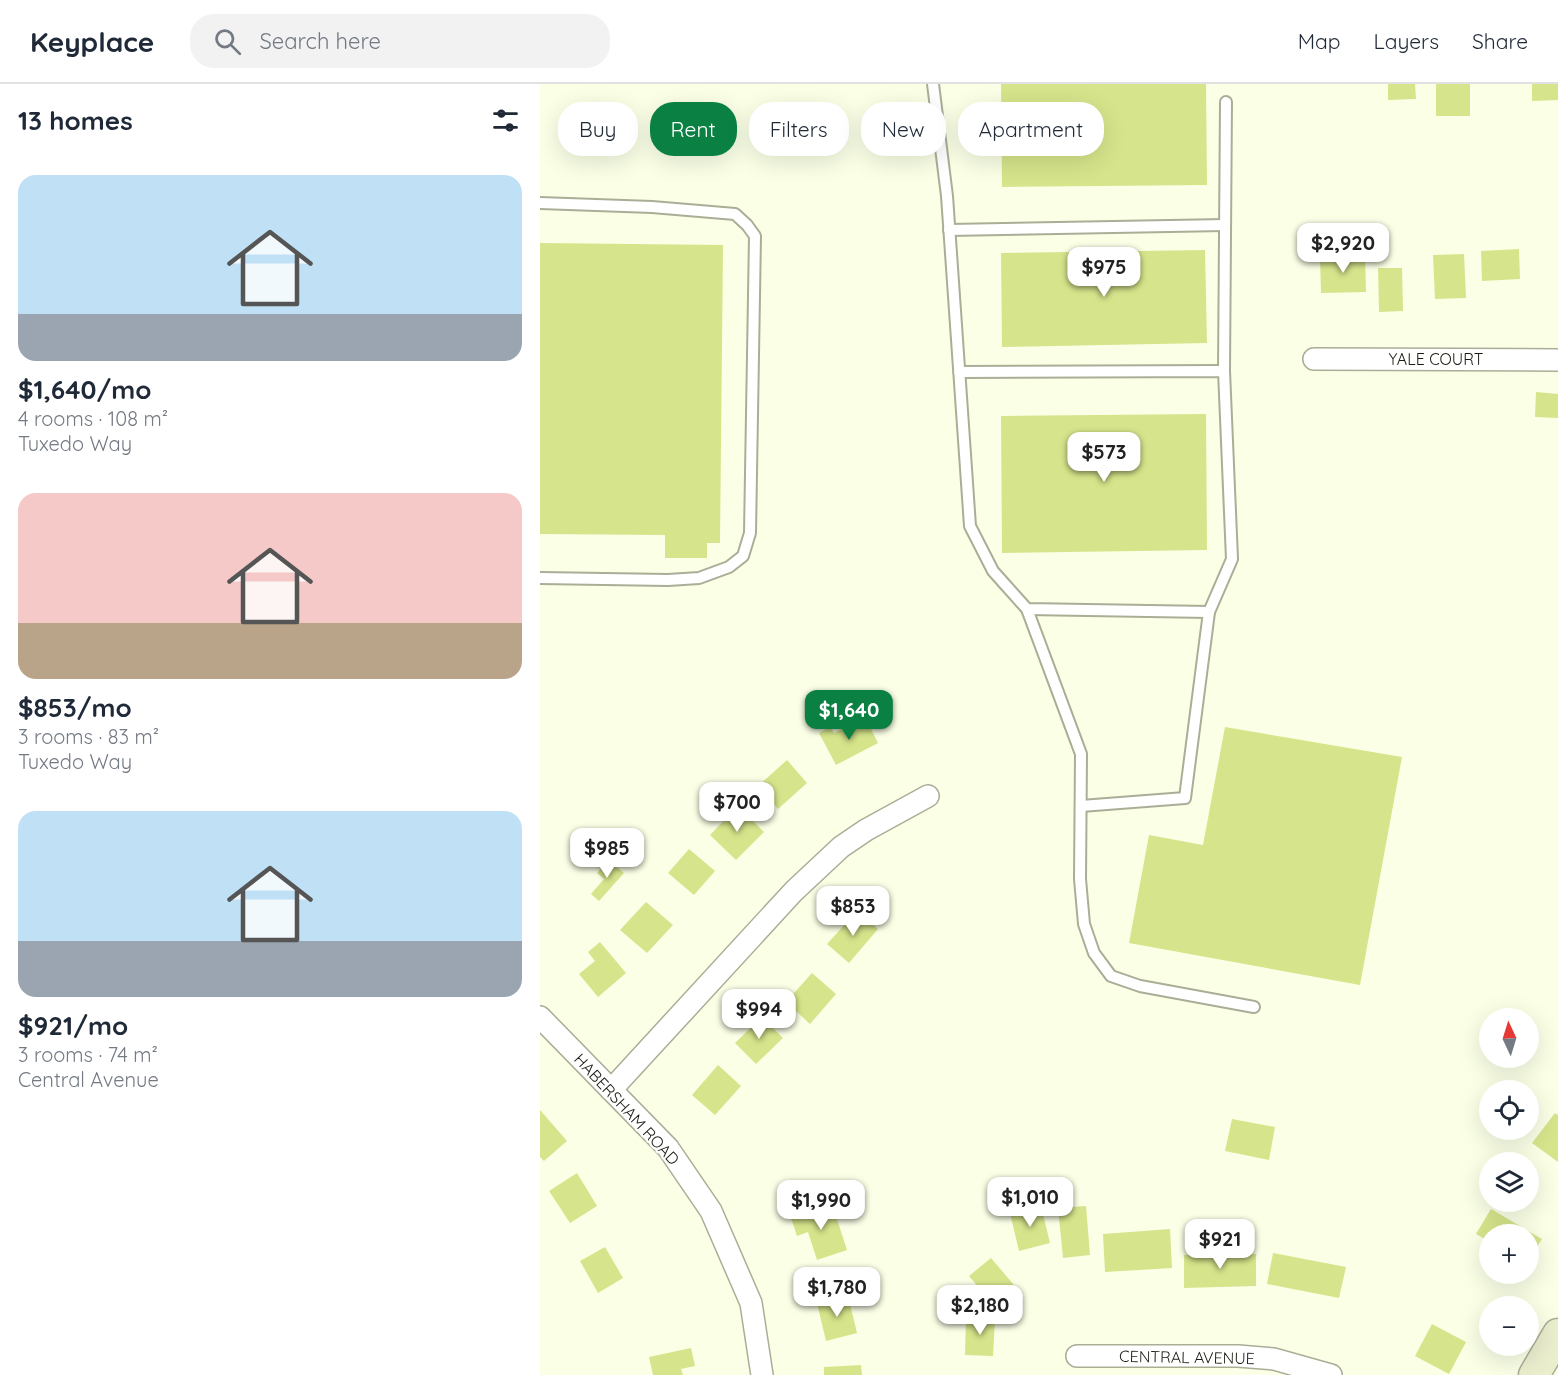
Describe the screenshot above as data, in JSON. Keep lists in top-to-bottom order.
{
  "streets": {
    "street": ["YALE COURT", "HABERSHAM ROAD", "CENTRAL AVENUE"]
  },
  "north": "top",
  "page": {
    "header": "Keyplace",
    "search": "Search here",
    "nav": ["Map", "Layers", "Share"],
    "heading": "13 homes",
    "chip": [
      "Buy",
      "Rent",
      "Filters",
      "New",
      "Apartment"
    ],
    "list": [
      {
        "name": "$1,640/mo",
        "note": "4 rooms · 108 m² · Tuxedo Way"
      },
      {
        "name": "$853/mo",
        "note": "3 rooms · 83 m² · Tuxedo Way"
      },
      {
        "name": "$921/mo",
        "note": "3 rooms · 74 m² · Central Avenue"
      }
    ],
    "price": [
      "$2,920",
      "$975",
      "$573",
      "$1,640",
      "$700",
      "$985",
      "$853",
      "$994",
      "$1,010",
      "$1,990",
      "$921",
      "$1,780",
      "$2,180"
    ],
    "map_buttons": ["+", "−"]
  }
}
